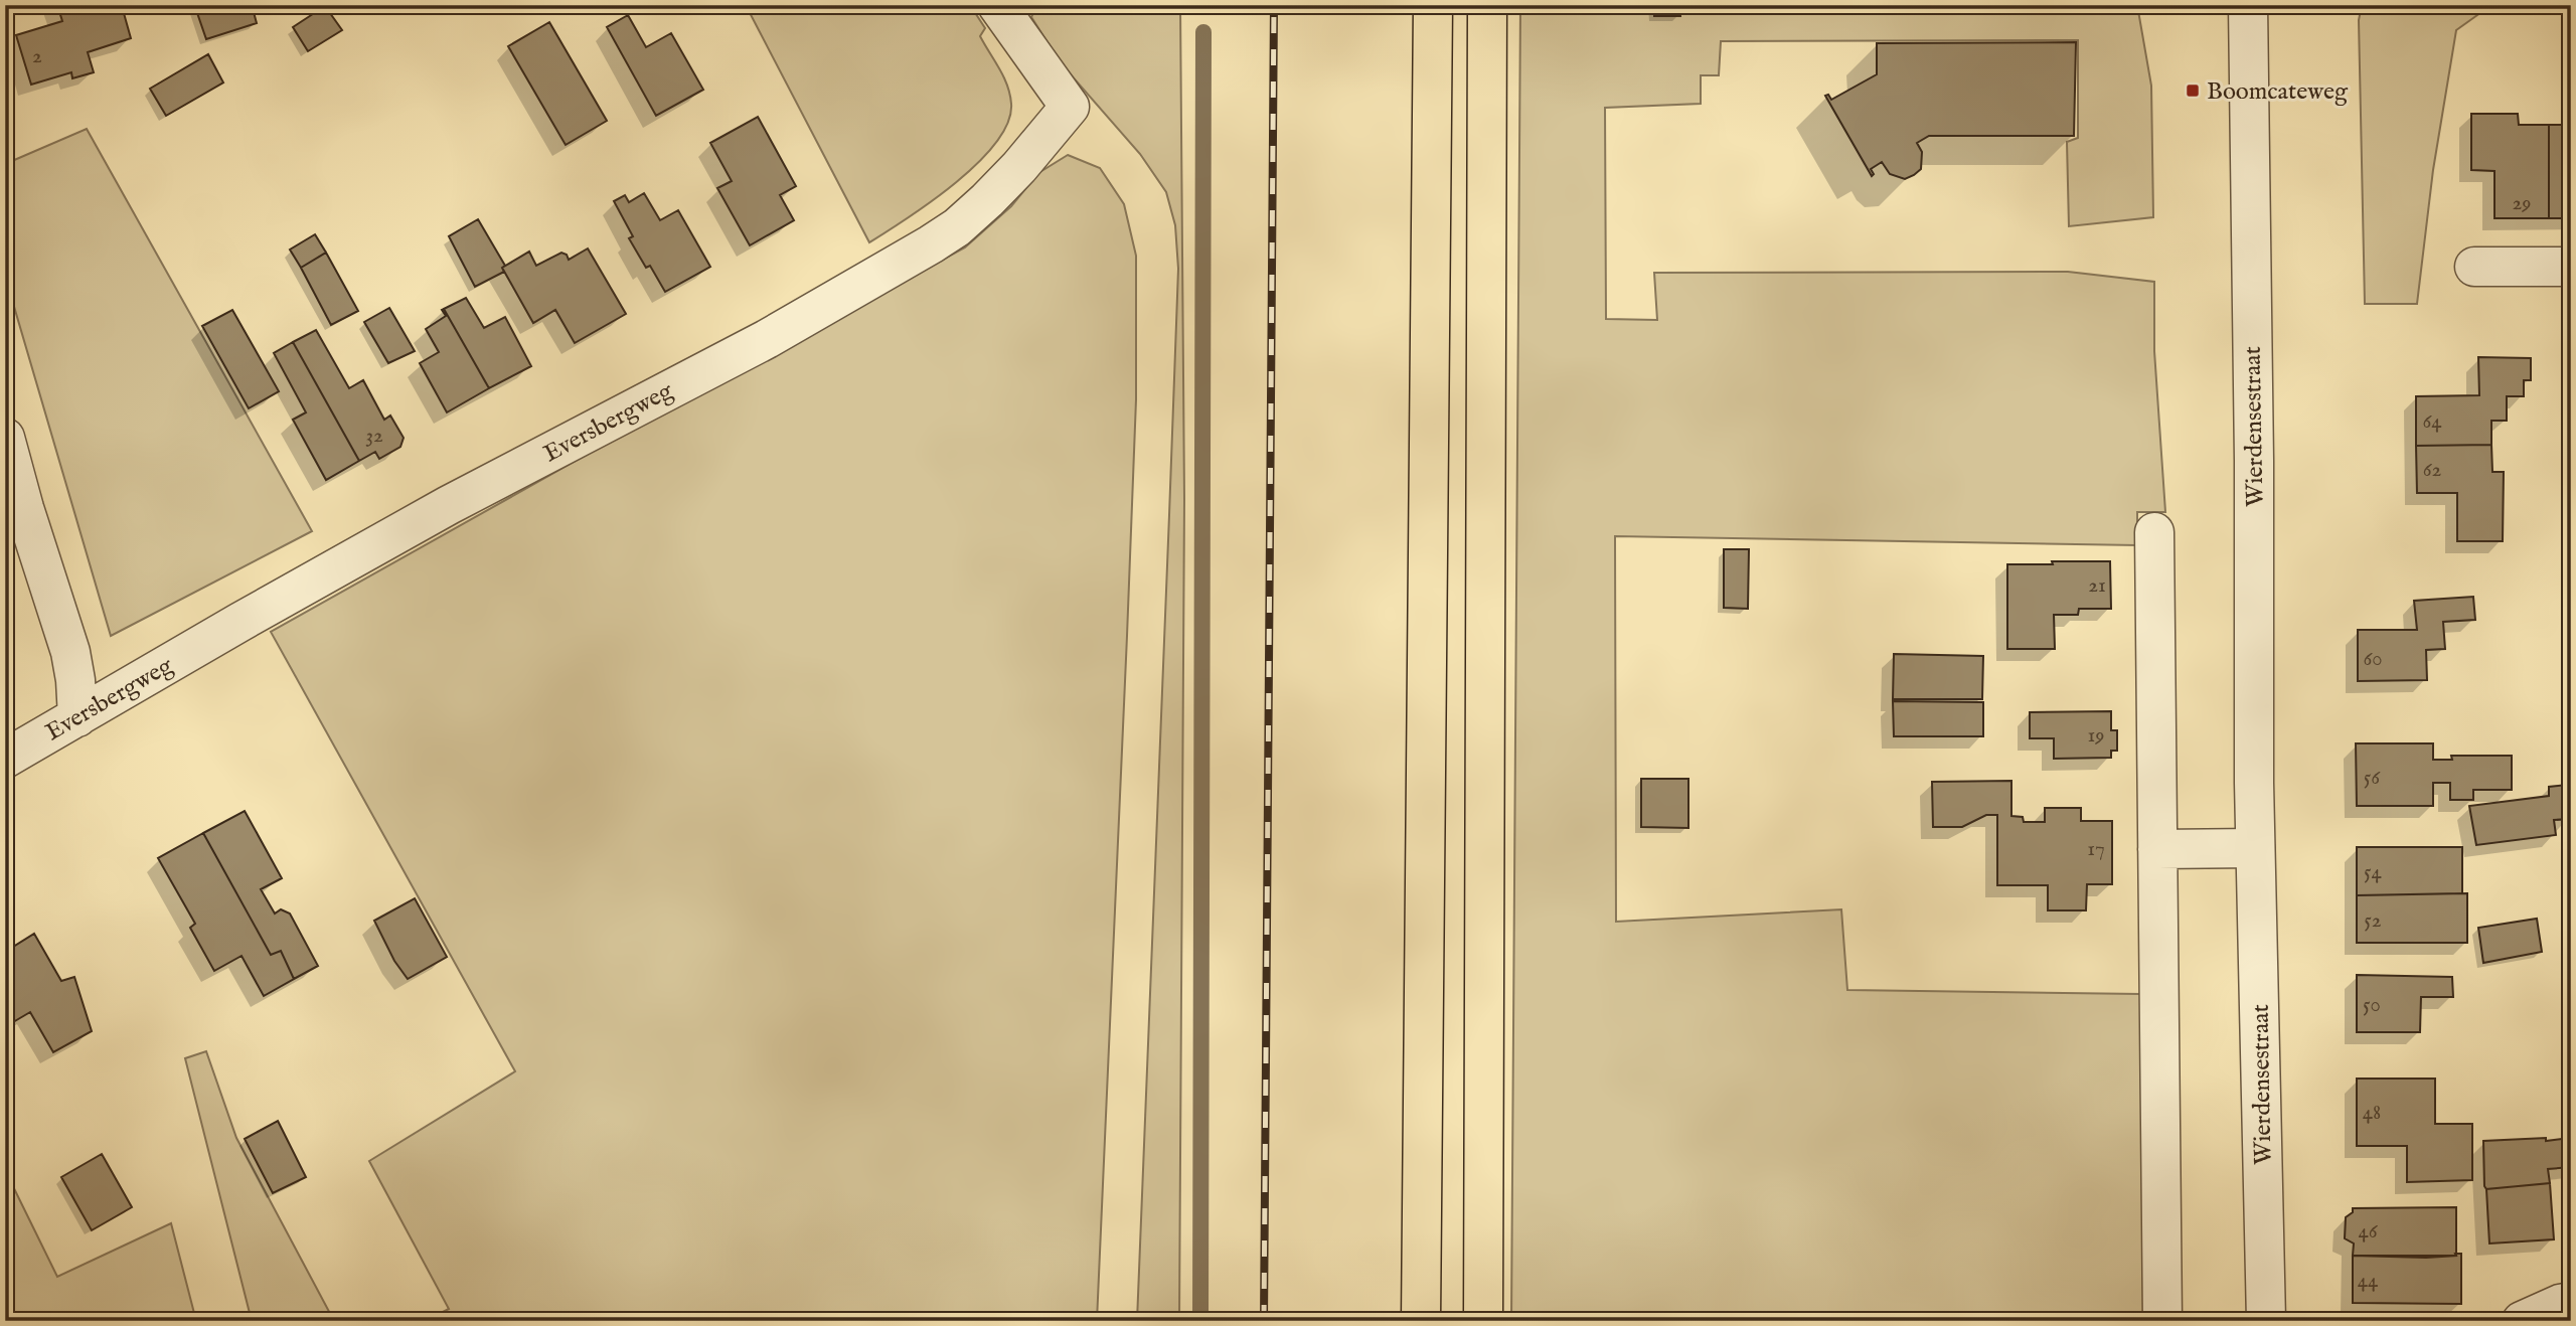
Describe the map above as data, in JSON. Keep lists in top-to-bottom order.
{
  "streets": {
    "street": ["Eversbergweg", "Wierdensestraat"]
  },
  "places": {
    "transit": ["Boomcateweg"]
  },
  "house_numbers": [
    "2",
    "29",
    "64",
    "32",
    "62",
    "21",
    "60",
    "19",
    "56",
    "17",
    "54",
    "52",
    "50",
    "48",
    "46",
    "44"
  ]
}
